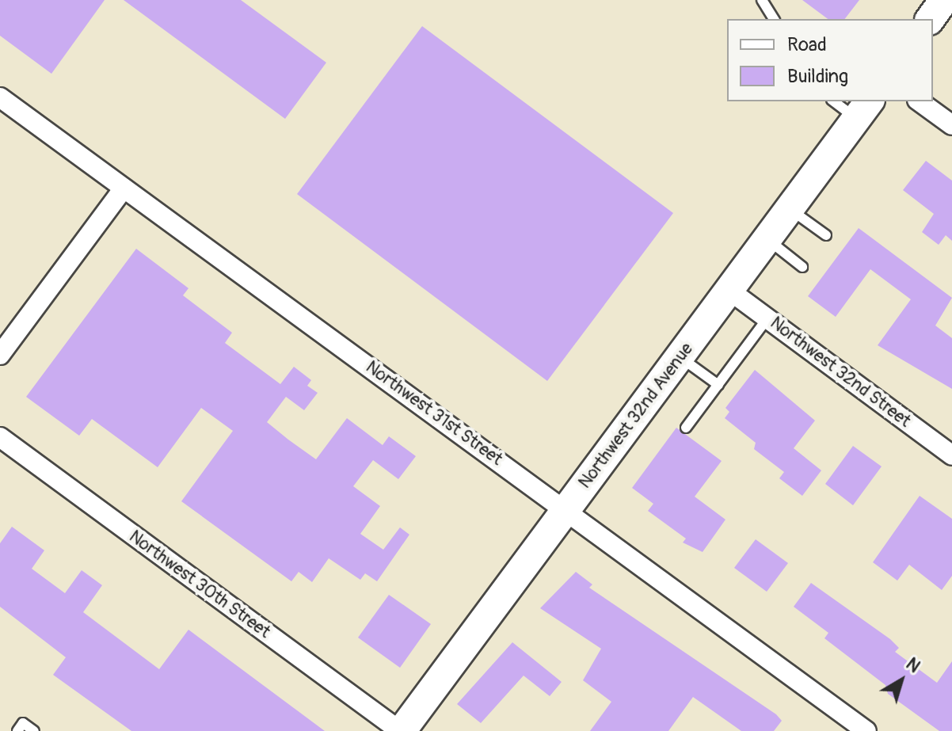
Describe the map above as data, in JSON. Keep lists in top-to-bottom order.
{
  "streets": {
    "main road": ["Northwest 32nd Avenue"],
    "street": ["Northwest 32nd Street", "Northwest 31st Street", "Northwest 30th Street"]
  },
  "crossings": [
    ["Northwest 32nd Street", "Northwest 32nd Avenue"],
    ["Northwest 31st Street", "Northwest 32nd Avenue"],
    ["Northwest 32nd Avenue", "Northwest 30th Street"]
  ],
  "legend": ["Road", "Building"],
  "north": "top right"
}
